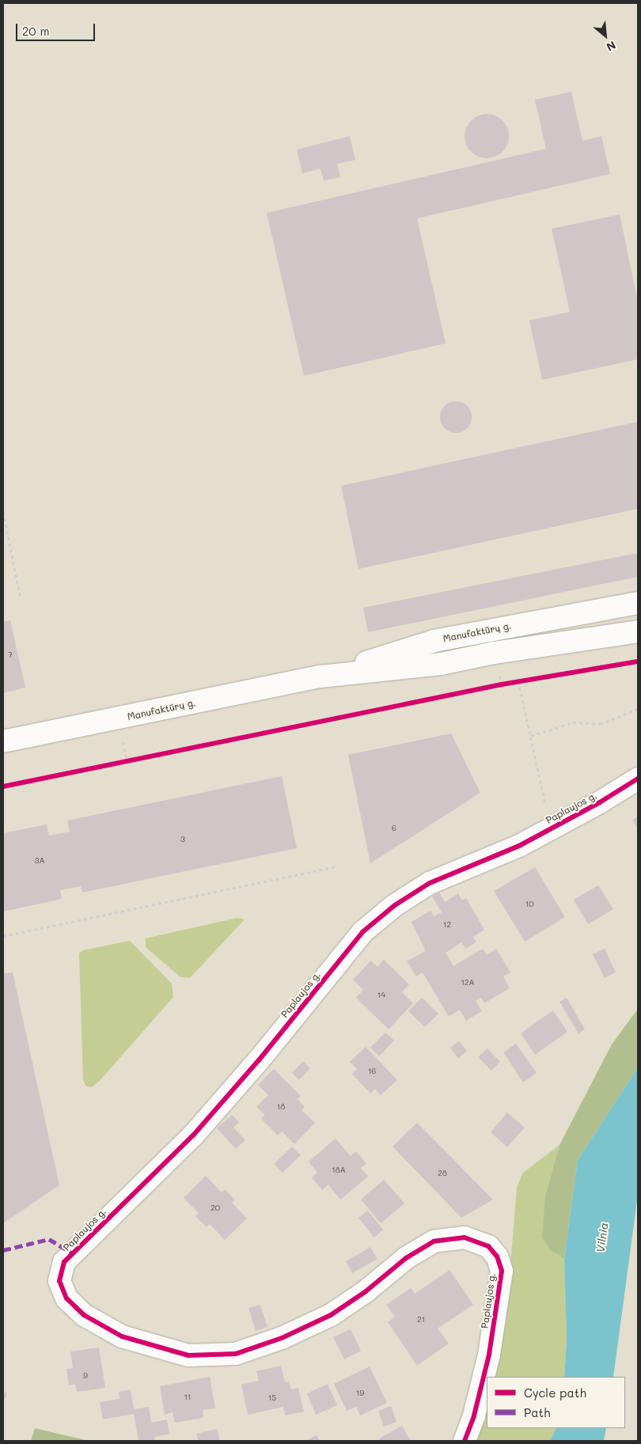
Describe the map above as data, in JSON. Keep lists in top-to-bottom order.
{
  "streets": {
    "street": ["Manufaktūrų g.", "Paplaujos g."]
  },
  "water": ["Vilnia"],
  "house_numbers": [
    "7",
    "6",
    "3",
    "3A",
    "10",
    "12",
    "12A",
    "14",
    "16",
    "18",
    "18A",
    "28",
    "20",
    "21",
    "9",
    "19",
    "11",
    "15"
  ],
  "legend": ["Cycle path", "Path"],
  "scale_bar": "20 m",
  "north": "bottom right"
}
